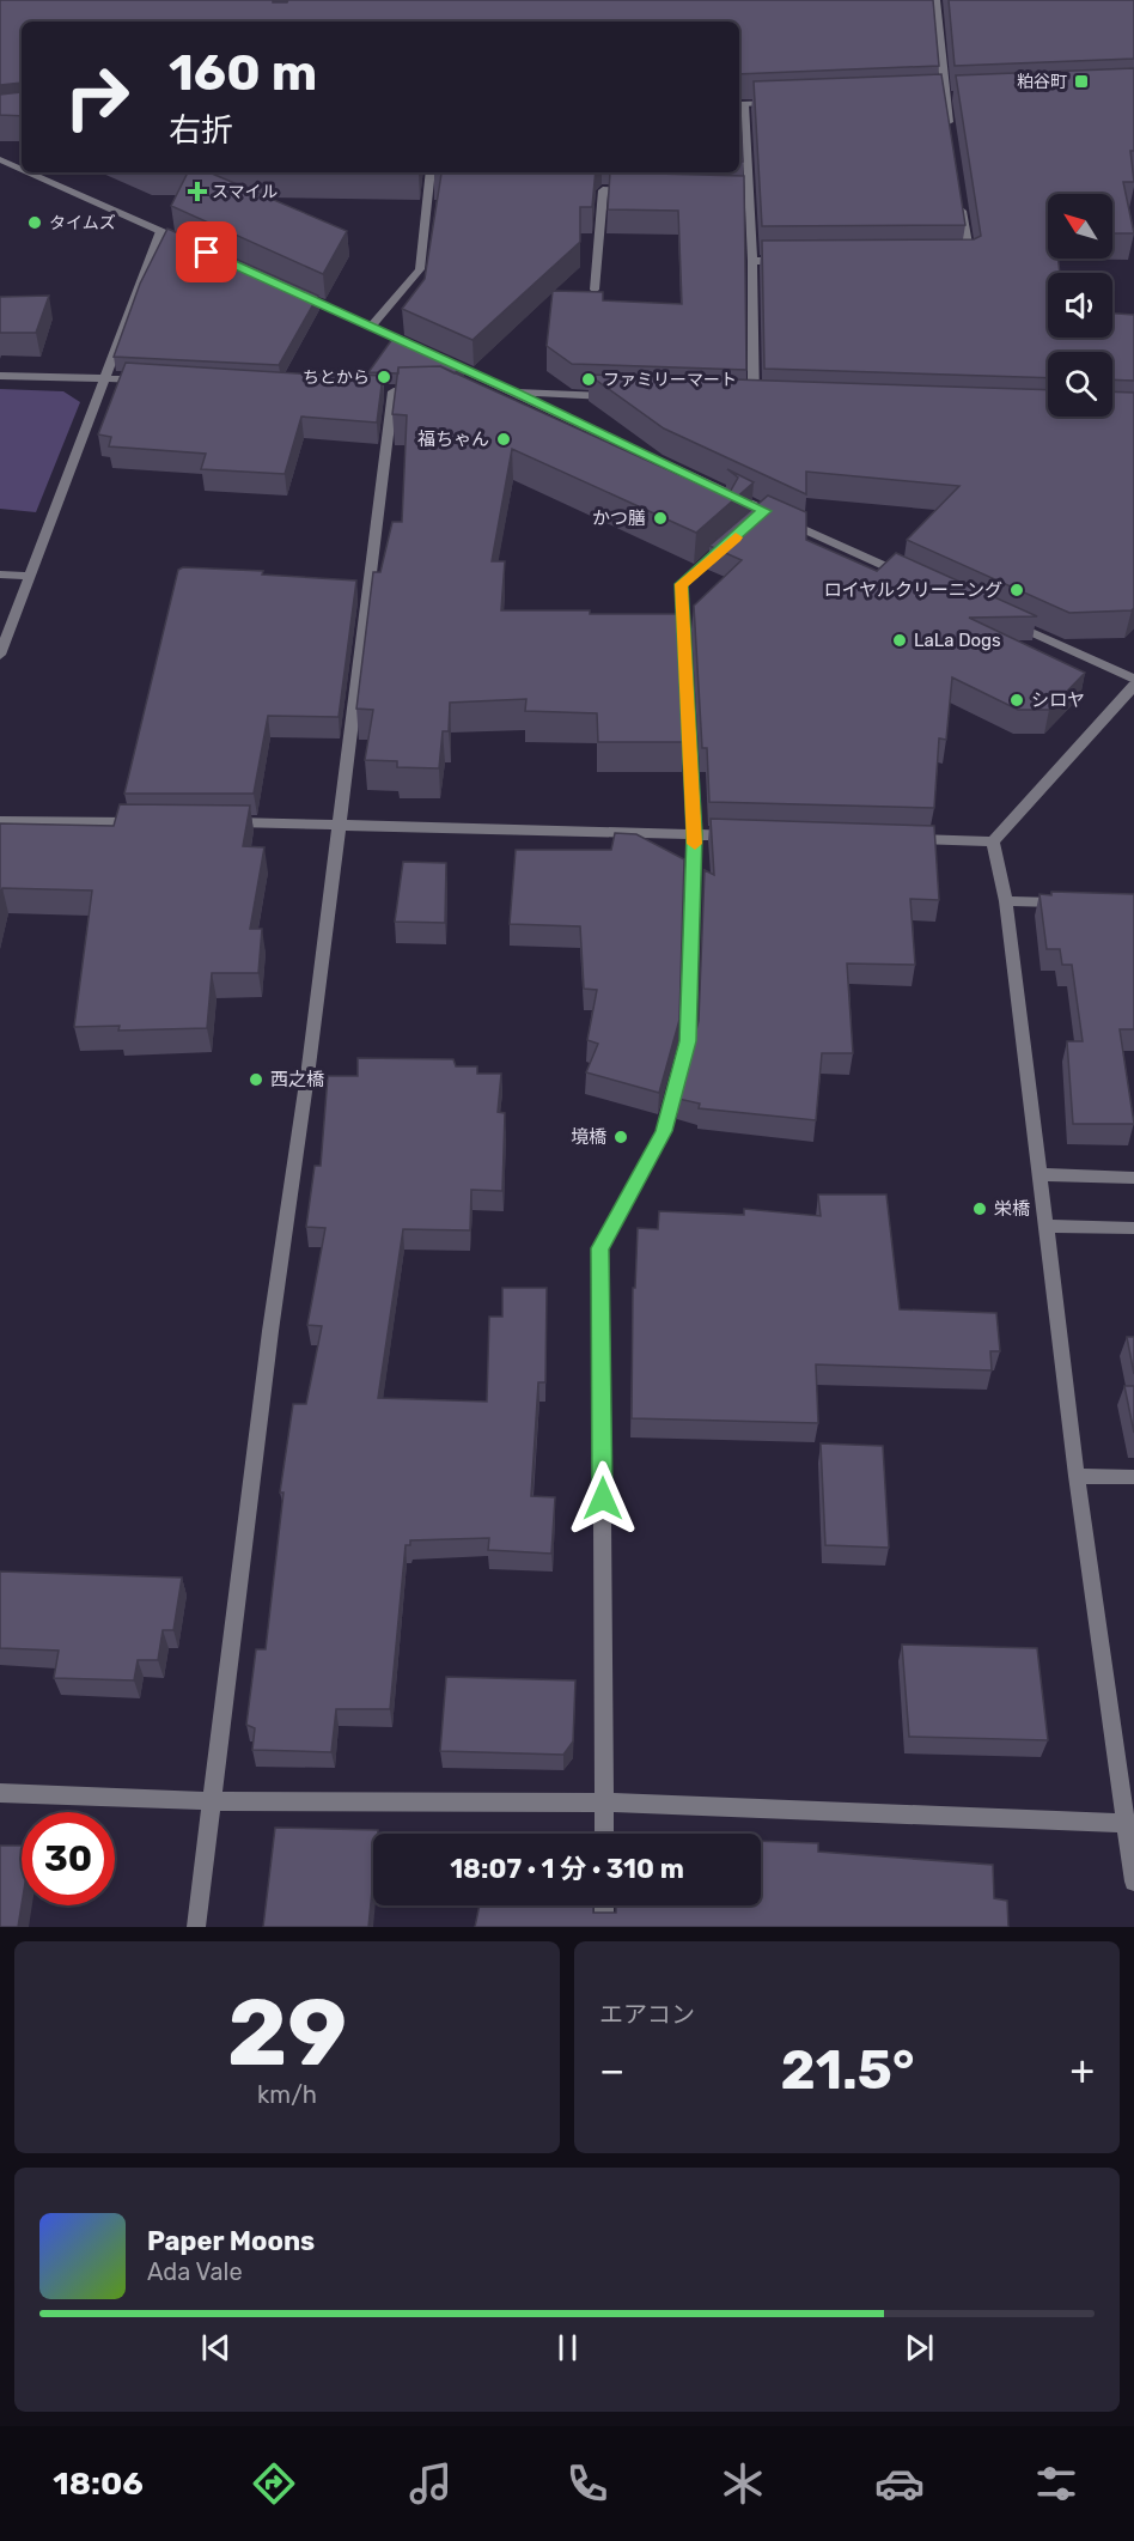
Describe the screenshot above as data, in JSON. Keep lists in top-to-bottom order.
{
  "places": {
    "transit": ["粕谷町"],
    "health": ["スマイル"],
    "other": [
      "タイムズ",
      "ちとから",
      "ファミリーマート",
      "福ちゃん",
      "かつ膳",
      "ロイヤルクリーニング",
      "LaLa Dogs",
      "シロヤ",
      "西之橋",
      "境橋",
      "栄橋"
    ]
  },
  "north": "top left",
  "page": {
    "turn": ["160 m", "右折"],
    "limit": "30",
    "trip": "18:07 · 1 分 · 310 m",
    "tile": [
      ["29", "km/h"],
      "エアコン"
    ],
    "heat": ["−", "21.5°", "+"],
    "song": ["Paper Moons", "Ada Vale"],
    "tabs": "18:06"
  }
}
